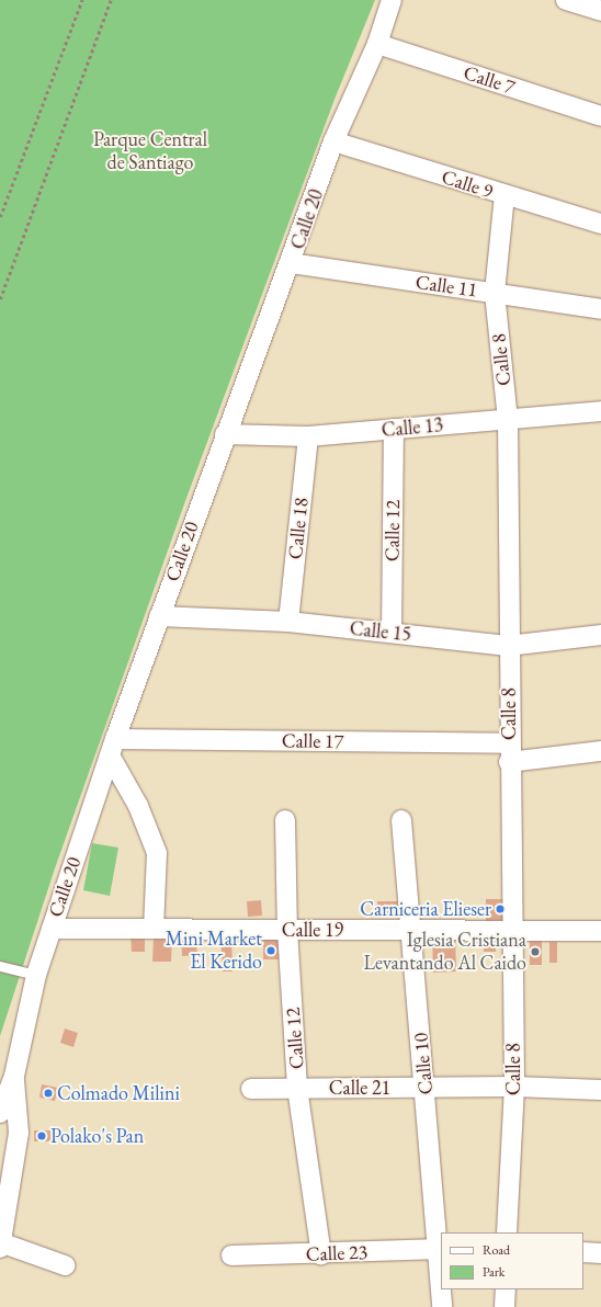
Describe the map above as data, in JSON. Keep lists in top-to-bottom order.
{
  "streets": {
    "street": [
      "Calle 7",
      "Calle 9",
      "Calle 20",
      "Calle 11",
      "Calle 8",
      "Calle 13",
      "Calle 18",
      "Calle 12",
      "Calle 15",
      "Calle 17",
      "Calle 19",
      "Calle 10",
      "Calle 21",
      "Calle 23"
    ]
  },
  "crossings": [
    ["Calle 7", "Calle 20"],
    ["Calle 9", "Calle 20"],
    ["Calle 9", "Calle 8"],
    ["Calle 20", "Calle 11"],
    ["Calle 20", "Calle 13"],
    ["Calle 20", "Calle 15"],
    ["Calle 20", "Calle 17"],
    ["Calle 20", "Calle 19"],
    ["Calle 11", "Calle 8"],
    ["Calle 8", "Calle 13"],
    ["Calle 8", "Calle 15"],
    ["Calle 8", "Calle 17"],
    ["Calle 8", "Calle 19"],
    ["Calle 8", "Calle 21"],
    ["Calle 13", "Calle 18"],
    ["Calle 13", "Calle 12"],
    ["Calle 18", "Calle 15"],
    ["Calle 12", "Calle 15"],
    ["Calle 12", "Calle 19"],
    ["Calle 12", "Calle 21"],
    ["Calle 12", "Calle 23"],
    ["Calle 19", "Calle 10"],
    ["Calle 10", "Calle 21"],
    ["Calle 10", "Calle 23"]
  ],
  "parks": ["Parque Central de Santiago"],
  "places": [
    "Carniceria Elieser",
    "Mini Market El Kerido",
    "Iglesia Cristiana Levantando Al Caido",
    "Colmado Milini",
    "Polako's Pan"
  ],
  "legend": ["Road", "Park"]
}
